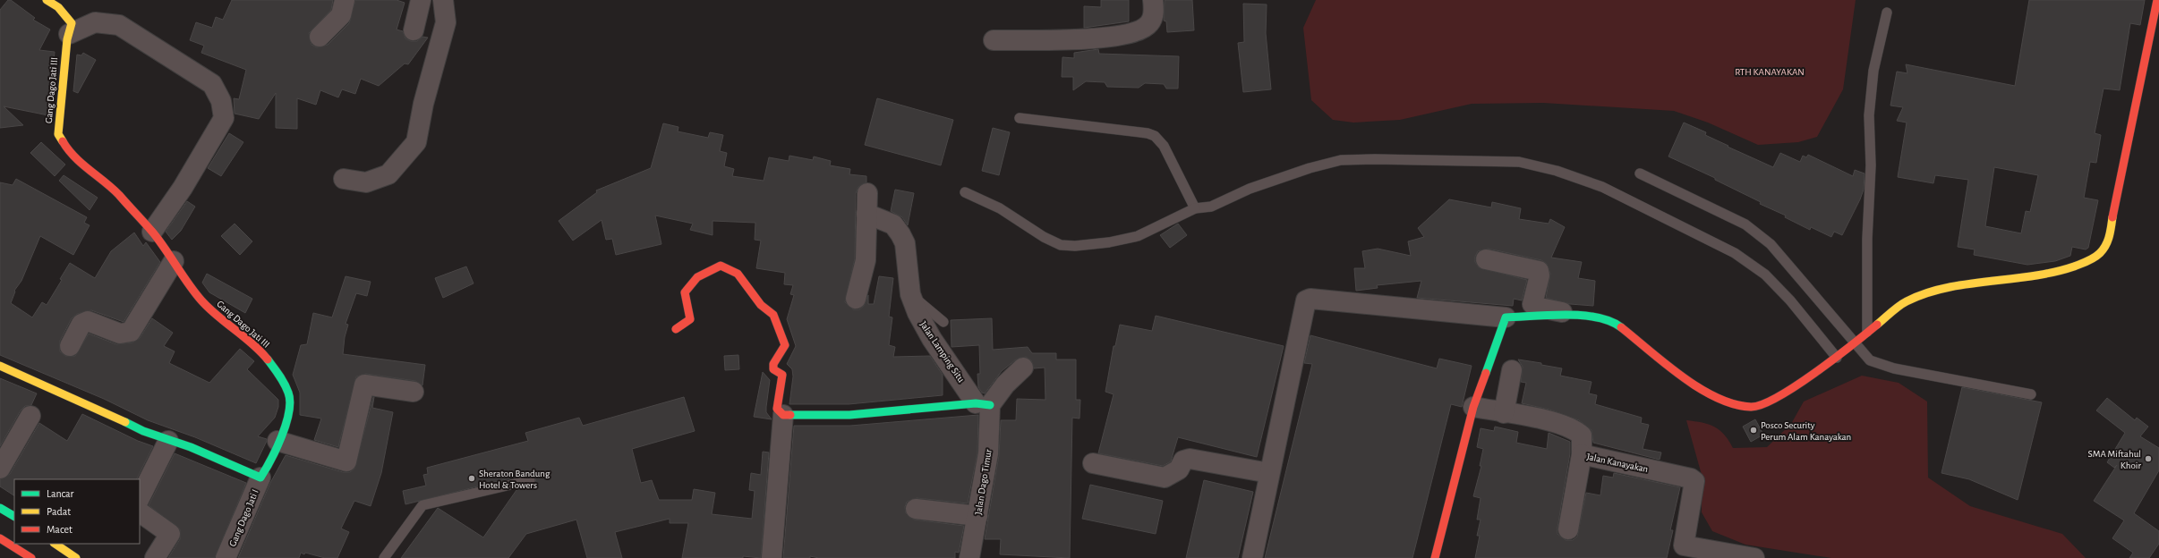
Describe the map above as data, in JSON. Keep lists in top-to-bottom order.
{
  "streets": {
    "street": [
      "Gang Dago Jati III",
      "Jalan Lamping Situ",
      "Jalan Kanayakan",
      "Jalan Dago Timur",
      "Gang Dago Jati I"
    ]
  },
  "crossings": [
    ["Gang Dago Jati III", "Gang Dago Jati I"],
    ["Jalan Lamping Situ", "Jalan Dago Timur"]
  ],
  "parks": ["RTH KANAYAKAN"],
  "places": ["Posco Security Perum Alam Kanayakan", "SMA Miftahul Khoir", "Sheraton Bandung Hotel & Towers"],
  "legend": ["Lancar", "Padat", "Macet"]
}
